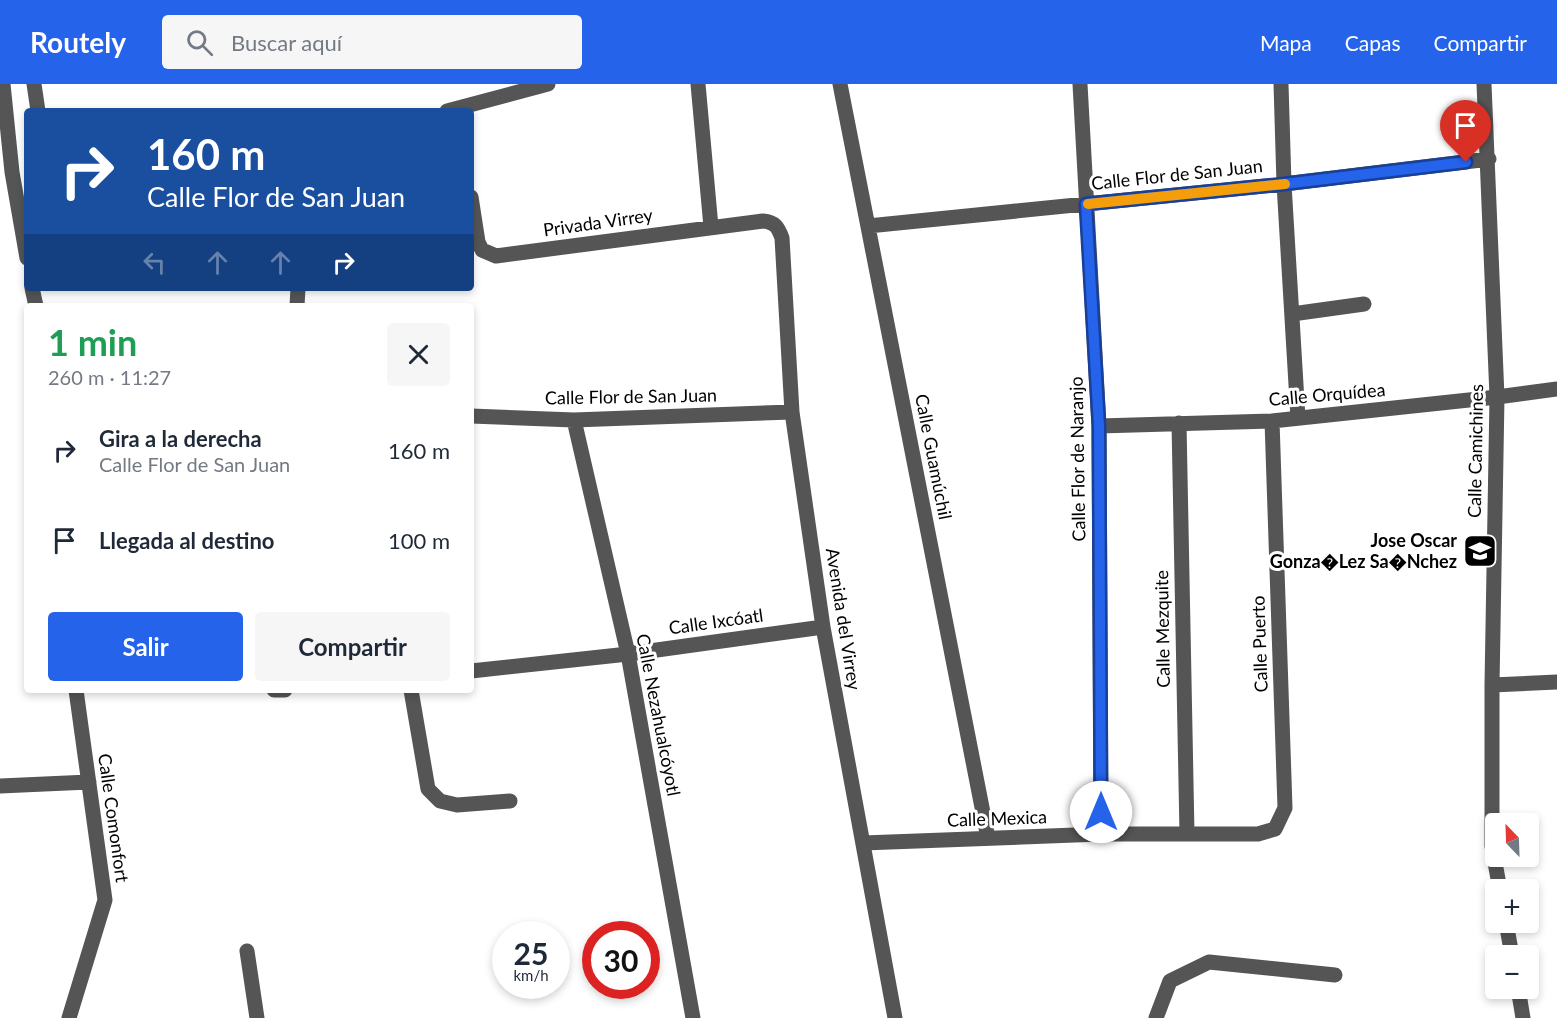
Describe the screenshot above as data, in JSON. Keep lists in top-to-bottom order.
{
  "streets": {
    "street": [
      "Calle Flor de San Juan",
      "Privada Virrey",
      "Calle Orquídea",
      "Calle Camichines",
      "Calle Guamúchil",
      "Calle Flor de Naranjo",
      "Avenida del Virrey",
      "Calle Ixcóatl",
      "Calle Mezquite",
      "Calle Puerto",
      "Calle Nezahualcóyotl",
      "Calle Comonfort",
      "Calle Mexica"
    ]
  },
  "crossings": [
    ["Calle Flor de San Juan", "Calle Camichines"],
    ["Calle Flor de San Juan", "Calle Guamúchil"],
    ["Calle Flor de San Juan", "Calle Flor de Naranjo"],
    ["Calle Flor de San Juan", "Avenida del Virrey"],
    ["Calle Flor de San Juan", "Calle Nezahualcóyotl"],
    ["Privada Virrey", "Avenida del Virrey"],
    ["Calle Orquídea", "Calle Camichines"],
    ["Calle Orquídea", "Calle Flor de Naranjo"],
    ["Calle Orquídea", "Calle Mezquite"],
    ["Calle Orquídea", "Calle Puerto"],
    ["Calle Guamúchil", "Calle Mexica"],
    ["Calle Flor de Naranjo", "Calle Mexica"],
    ["Avenida del Virrey", "Calle Ixcóatl"],
    ["Avenida del Virrey", "Calle Mexica"],
    ["Calle Ixcóatl", "Calle Nezahualcóyotl"],
    ["Calle Mezquite", "Calle Mexica"],
    ["Calle Puerto", "Calle Mexica"]
  ],
  "places": {
    "school or university": ["Jose Oscar Gonza�Lez Sa�Nchez"]
  },
  "north": "top left",
  "page": {
    "header": "Routely",
    "search": "Buscar aquí",
    "nav": ["Mapa", "Capas", "Compartir"],
    "turn": ["160 m", "Calle Flor de San Juan"],
    "heading": ["1 min", "260 m · 11:27"],
    "list": [
      {
        "name": "Gira a la derecha",
        "note": "Calle Flor de San Juan",
        "value": "160 m"
      },
      {
        "name": "Llegada al destino",
        "value": "100 m"
      }
    ],
    "buttons": ["Salir", "Compartir"],
    "map_buttons": ["+", "−"],
    "speed": "25 km/h",
    "limit": "30"
  }
}
